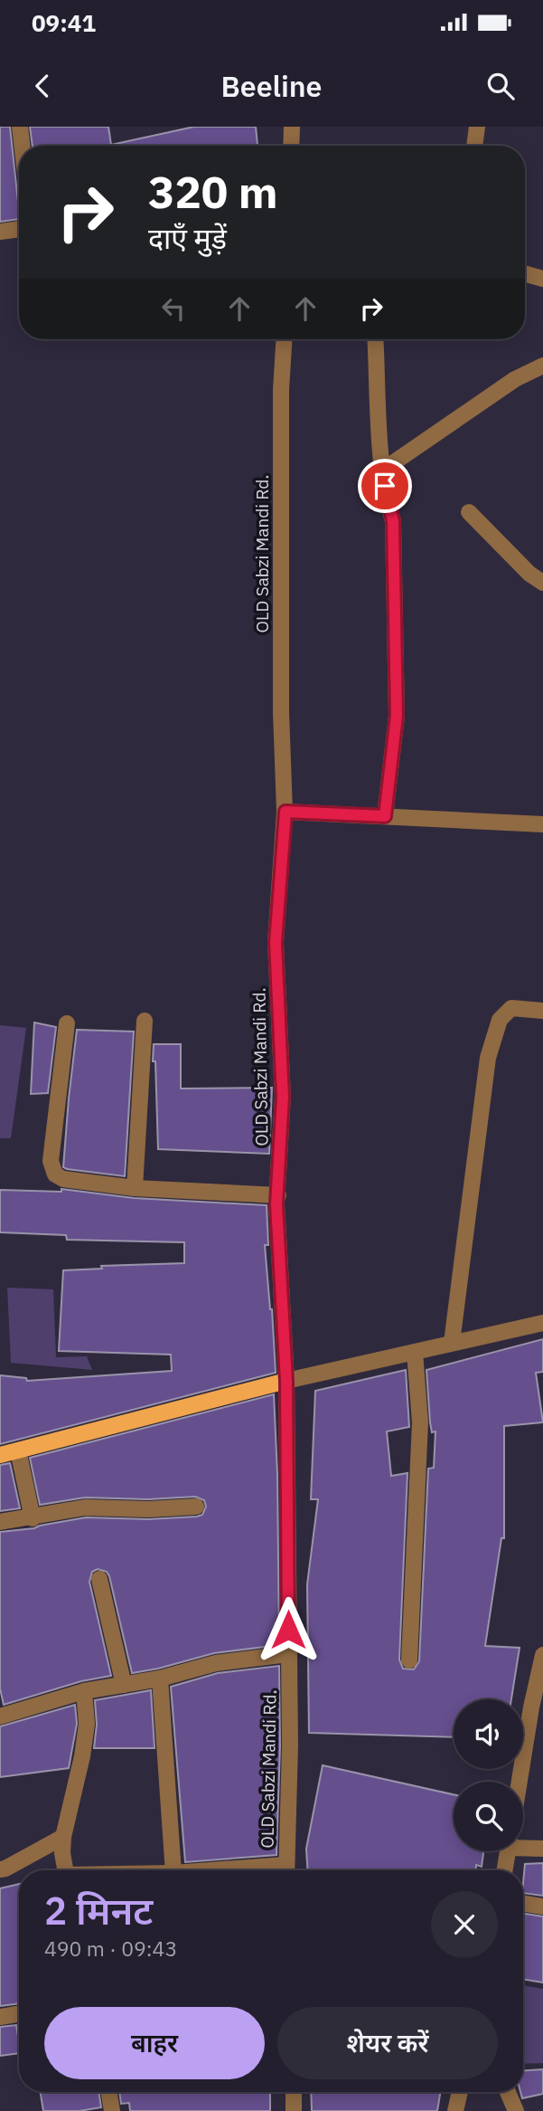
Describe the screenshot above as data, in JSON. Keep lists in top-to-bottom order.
{
  "streets": {
    "street": ["OLD Sabzi Mandi Rd."]
  },
  "page": {
    "status": "09:41",
    "header": "Beeline",
    "turn": ["320 m", "दाएँ मुड़ें"],
    "heading": ["2 मिनट", "490 m · 09:43"],
    "buttons": ["बाहर", "शेयर करें"]
  }
}
